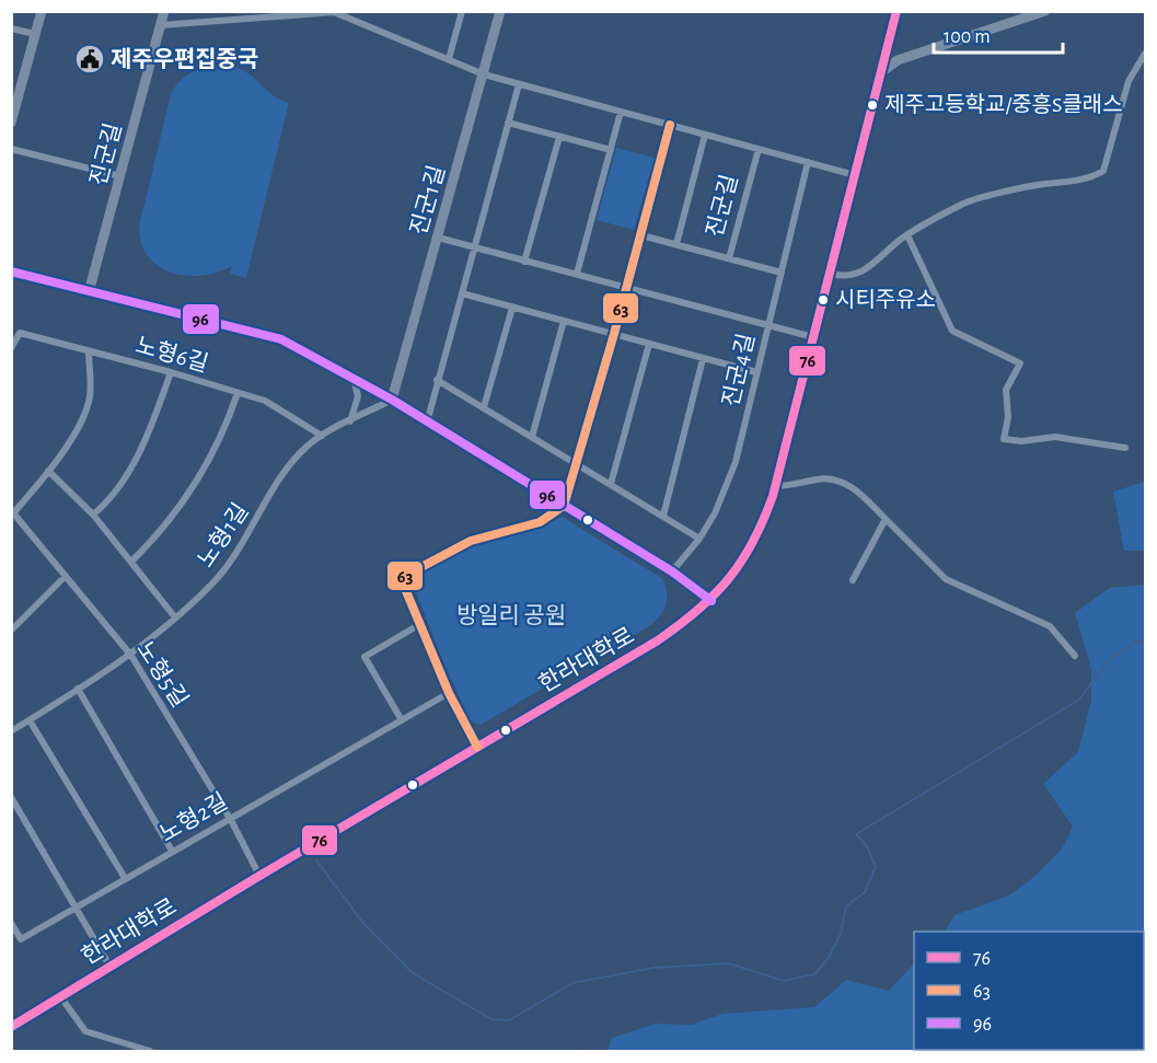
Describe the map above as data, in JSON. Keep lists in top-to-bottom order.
{
  "streets": {
    "main road": ["진군길", "진군1길", "한라대학로"],
    "street": [
      "노형6길",
      "진군4길",
      "노형1길",
      "노형5길",
      "노형2길"
    ]
  },
  "crossings": [
    ["진군길", "진군1길"],
    ["진군길", "진군4길"],
    ["진군길", "한라대학로"],
    ["진군1길", "노형1길"],
    ["노형6길", "노형1길"],
    ["노형1길", "노형5길"],
    ["한라대학로", "노형5길"],
    ["노형5길", "노형2길"]
  ],
  "parks": ["방일리 공원"],
  "places": {
    "public building": ["제주우편집중국"],
    "other": ["제주고등학교/중흥S클래스", "시티주유소"]
  },
  "lines": ["transit line 76", "transit line 63", "transit line 96"],
  "legend": ["76", "63", "96"],
  "scale_bar": "100 m"
}
